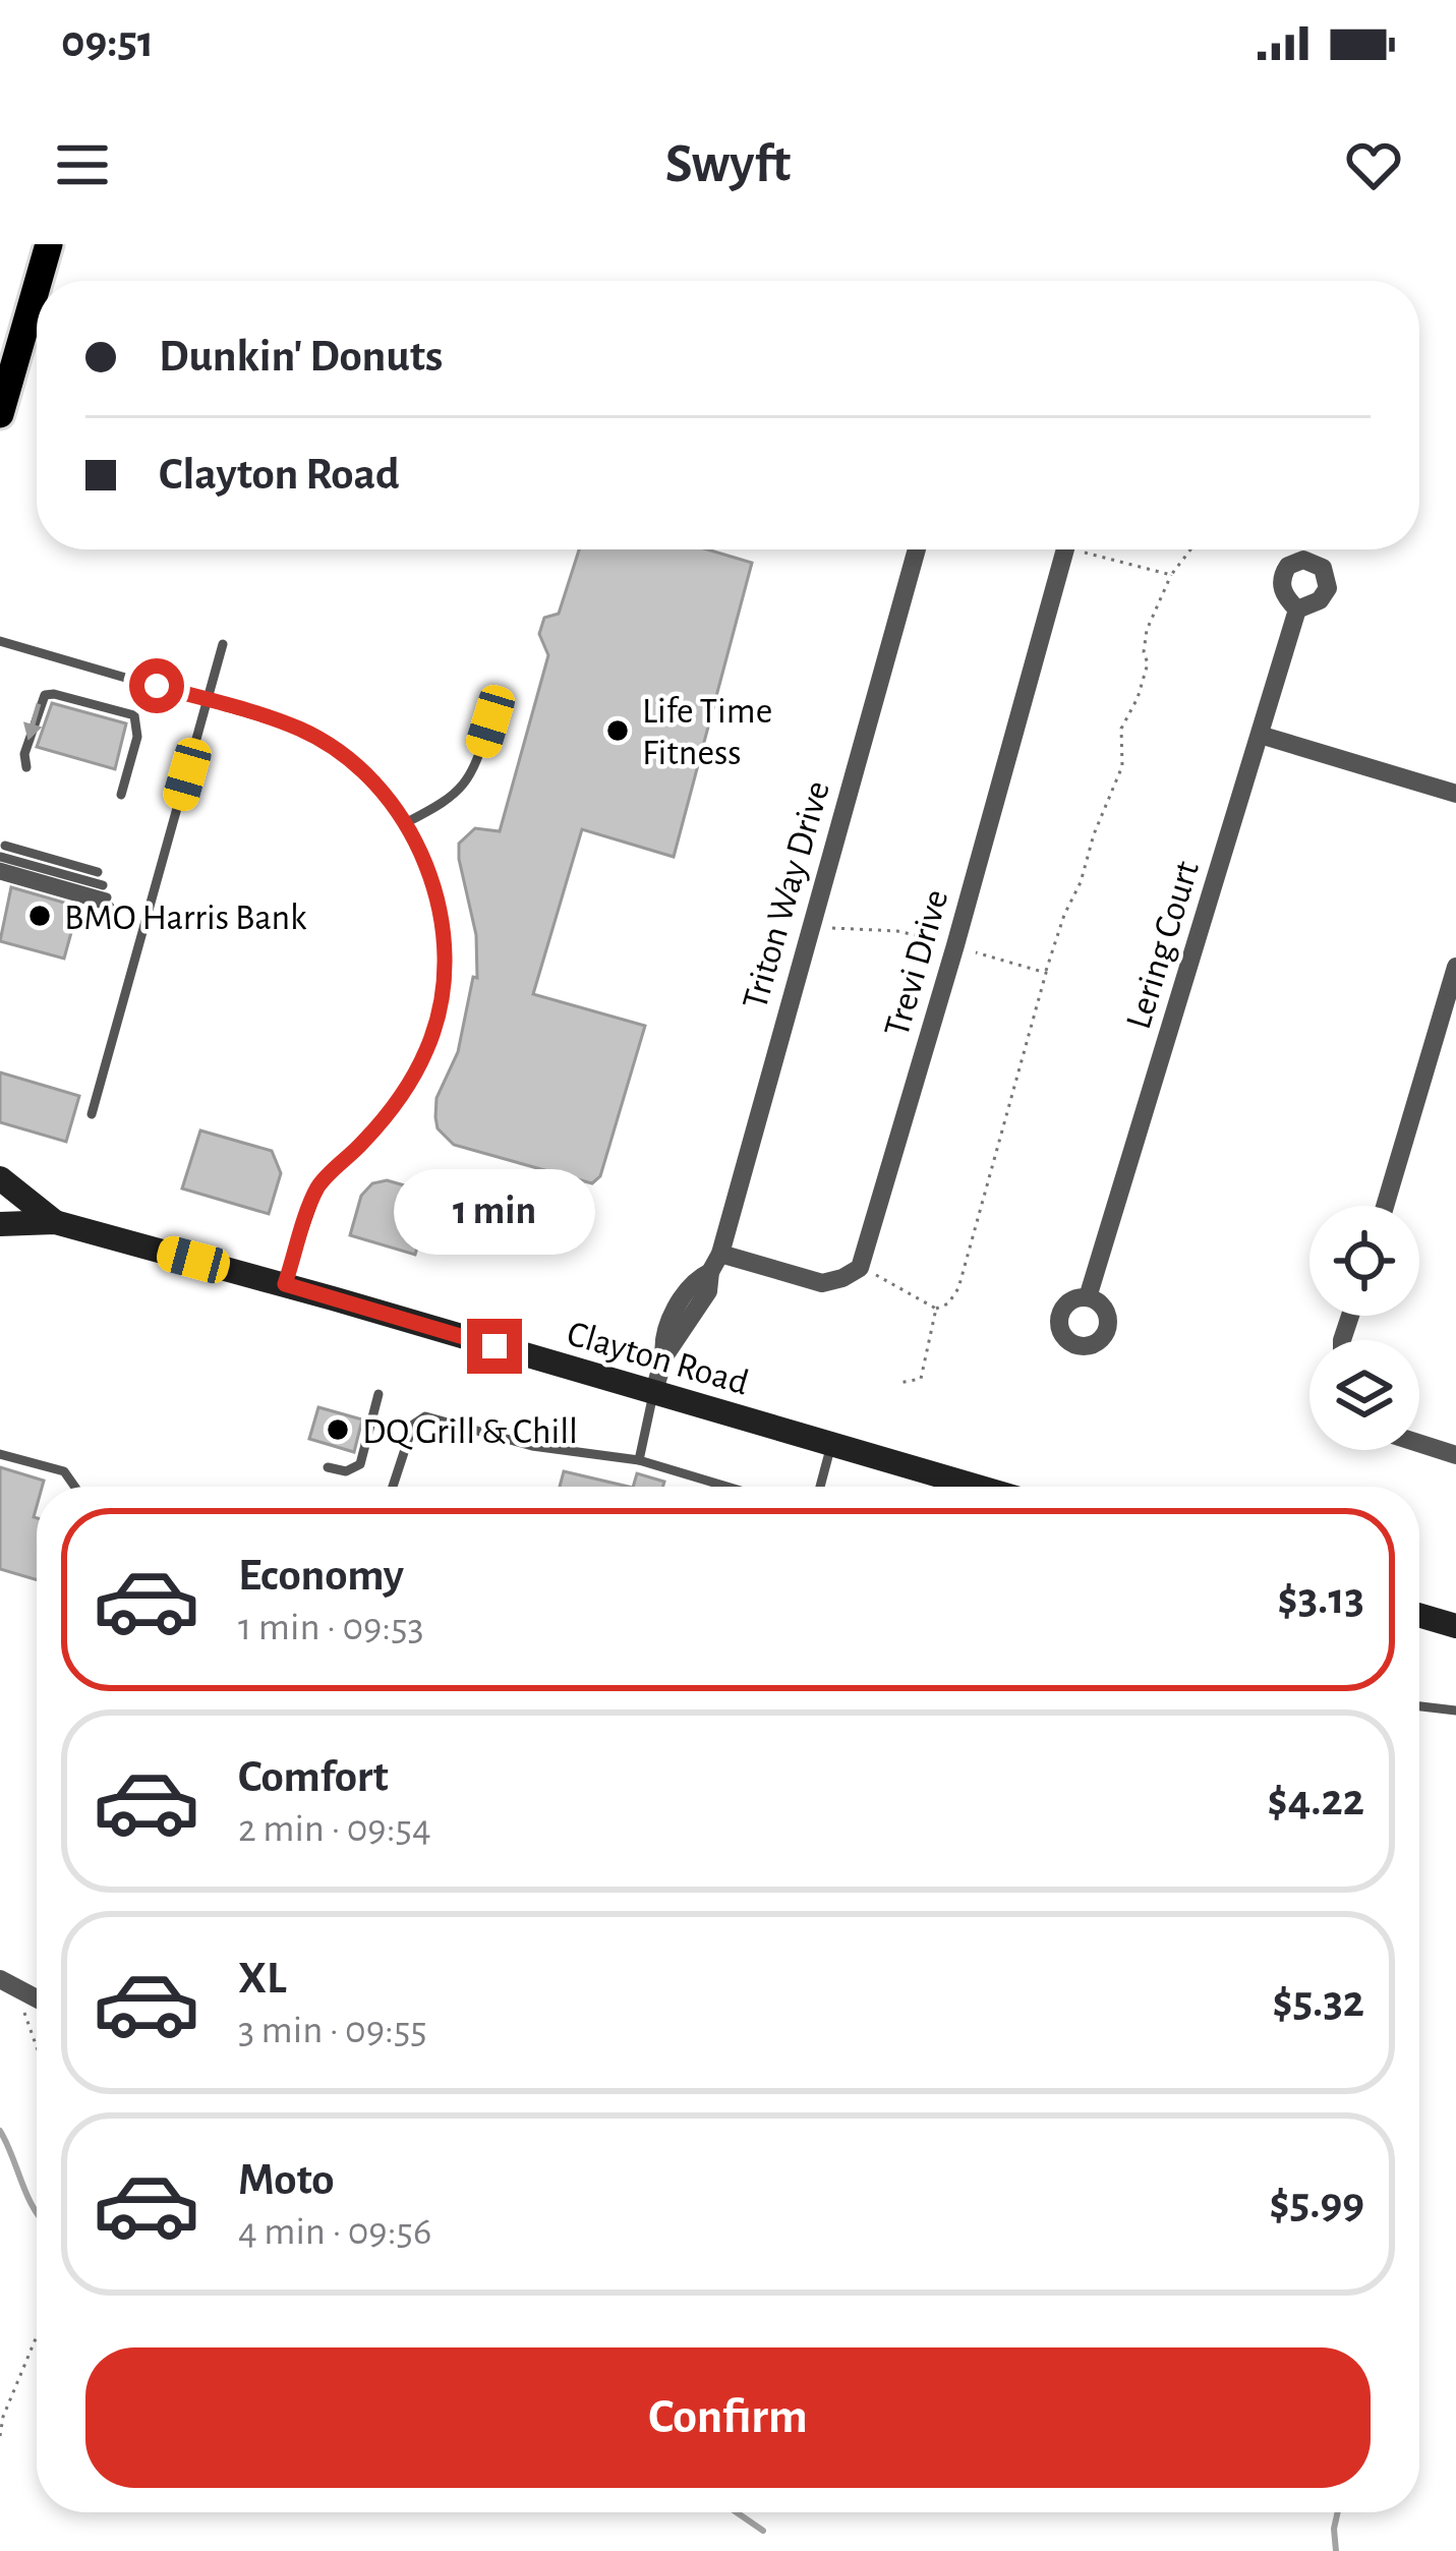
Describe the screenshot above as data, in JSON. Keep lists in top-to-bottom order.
{
  "streets": {
    "main road": ["Clayton Road"],
    "street": ["Triton Way Drive", "Lering Court", "Trevi Drive"]
  },
  "crossings": [
    ["Triton Way Drive", "Trevi Drive"],
    ["Triton Way Drive", "Clayton Road"]
  ],
  "places": ["Life Time Fitness", "BMO Harris Bank", "DQ Grill & Chill"],
  "page": {
    "status": "09:51",
    "header": "Swyft",
    "banner": ["Dunkin' Donuts", "Clayton Road"],
    "bubble": "1 min",
    "list": [
      {
        "name": "Economy",
        "note": "1 min · 09:53",
        "value": "$3.13"
      },
      {
        "name": "Comfort",
        "note": "2 min · 09:54",
        "value": "$4.22"
      },
      {
        "name": "XL",
        "note": "3 min · 09:55",
        "value": "$5.32"
      },
      {
        "name": "Moto",
        "note": "4 min · 09:56",
        "value": "$5.99"
      }
    ],
    "buttons": "Confirm"
  }
}
